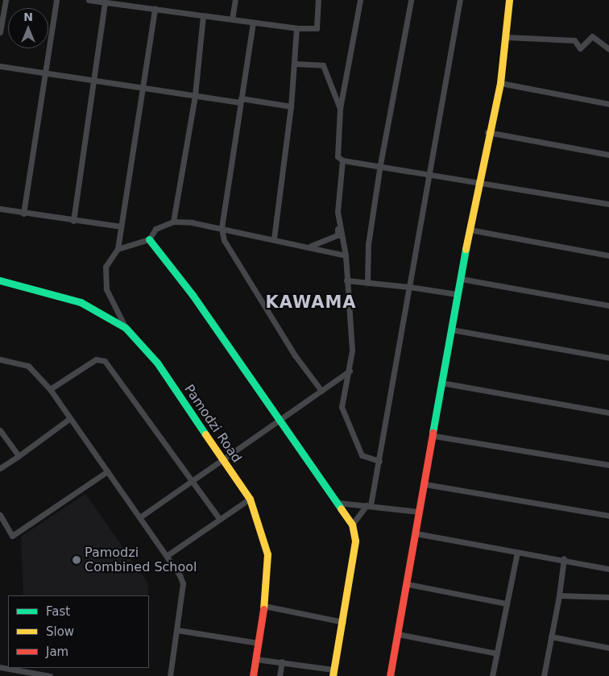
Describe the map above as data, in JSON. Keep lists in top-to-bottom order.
{
  "streets": {
    "street": ["Pamodzi Road"]
  },
  "districts": ["KAWAMA"],
  "places": ["Pamodzi Combined School"],
  "legend": ["Fast", "Slow", "Jam"],
  "north": "top"
}
